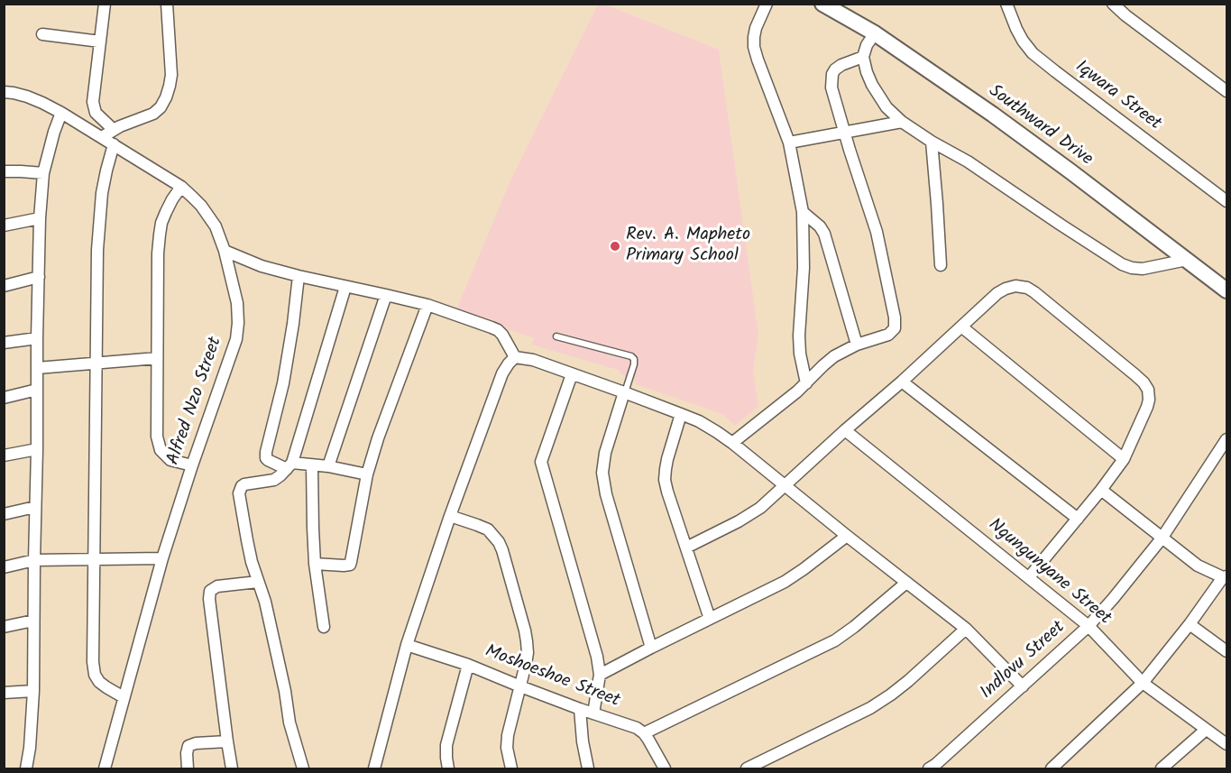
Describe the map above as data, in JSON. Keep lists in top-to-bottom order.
{
  "streets": {
    "main road": ["Southward Drive"],
    "street": [
      "Iqwara Street",
      "Alfred Nzo Street",
      "Ngungunyane Street",
      "Indlovu Street",
      "Moshoeshoe Street"
    ]
  },
  "crossings": [
    ["Ngungunyane Street", "Indlovu Street"]
  ],
  "places": ["Rev. A. Mapheto Primary School"]
}
